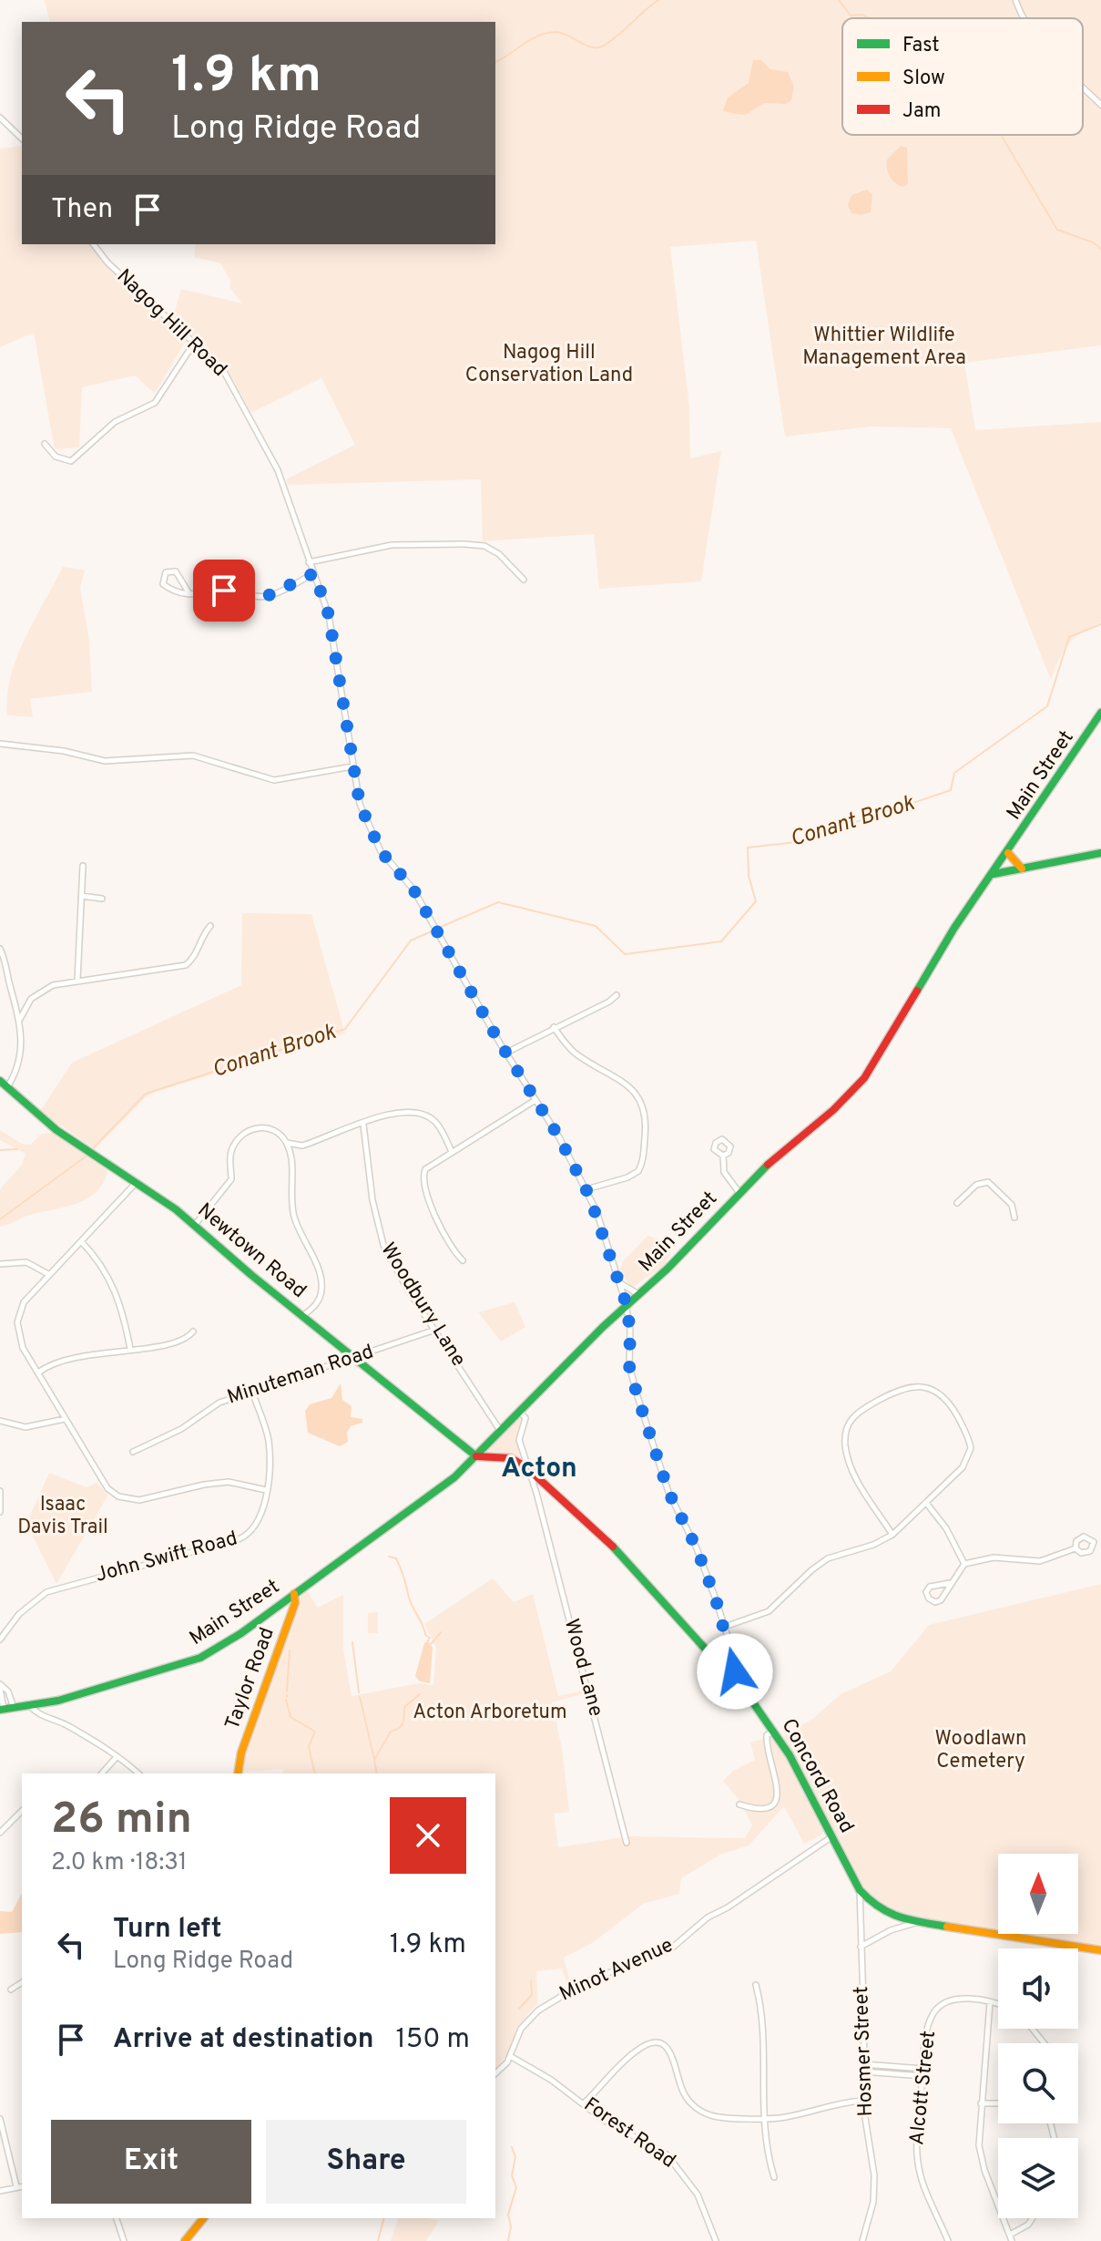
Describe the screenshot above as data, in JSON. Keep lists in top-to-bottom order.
{
  "streets": {
    "street": [
      "Nagog Hill Road",
      "Main Street",
      "Newtown Road",
      "Woodbury Lane",
      "Minuteman Road",
      "John Swift Road",
      "Wood Lane",
      "Taylor Road",
      "Concord Road",
      "Minot Avenue",
      "Hosmer Street",
      "Alcott Street",
      "Forest Road"
    ]
  },
  "crossings": [
    ["Nagog Hill Road", "Main Street"],
    ["Nagog Hill Road", "Concord Road"],
    ["Main Street", "Newtown Road"],
    ["Main Street", "Woodbury Lane"],
    ["Main Street", "Taylor Road"],
    ["Main Street", "Concord Road"],
    ["Newtown Road", "Minuteman Road"],
    ["Newtown Road", "Concord Road"],
    ["Woodbury Lane", "Minuteman Road"],
    ["Minuteman Road", "John Swift Road"],
    ["Wood Lane", "Concord Road"],
    ["Concord Road", "Minot Avenue"],
    ["Concord Road", "Hosmer Street"],
    ["Minot Avenue", "Forest Road"]
  ],
  "districts": ["Acton"],
  "water": ["Conant Brook"],
  "parks": [
    "Whittier Wildlife Management Area",
    "Nagog Hill Conservation Land",
    "Isaac Davis Trail",
    "Acton Arboretum",
    "Woodlawn Cemetery"
  ],
  "legend": ["Fast", "Slow", "Jam"],
  "north": "top",
  "page": {
    "turn": ["1.9 km", "Long Ridge Road"],
    "then": "Then",
    "heading": ["26 min", "2.0 km · 18:31"],
    "list": [
      {
        "name": "Turn left",
        "note": "Long Ridge Road",
        "value": "1.9 km"
      },
      {
        "name": "Arrive at destination",
        "value": "150 m"
      }
    ],
    "buttons": ["Exit", "Share"]
  }
}
